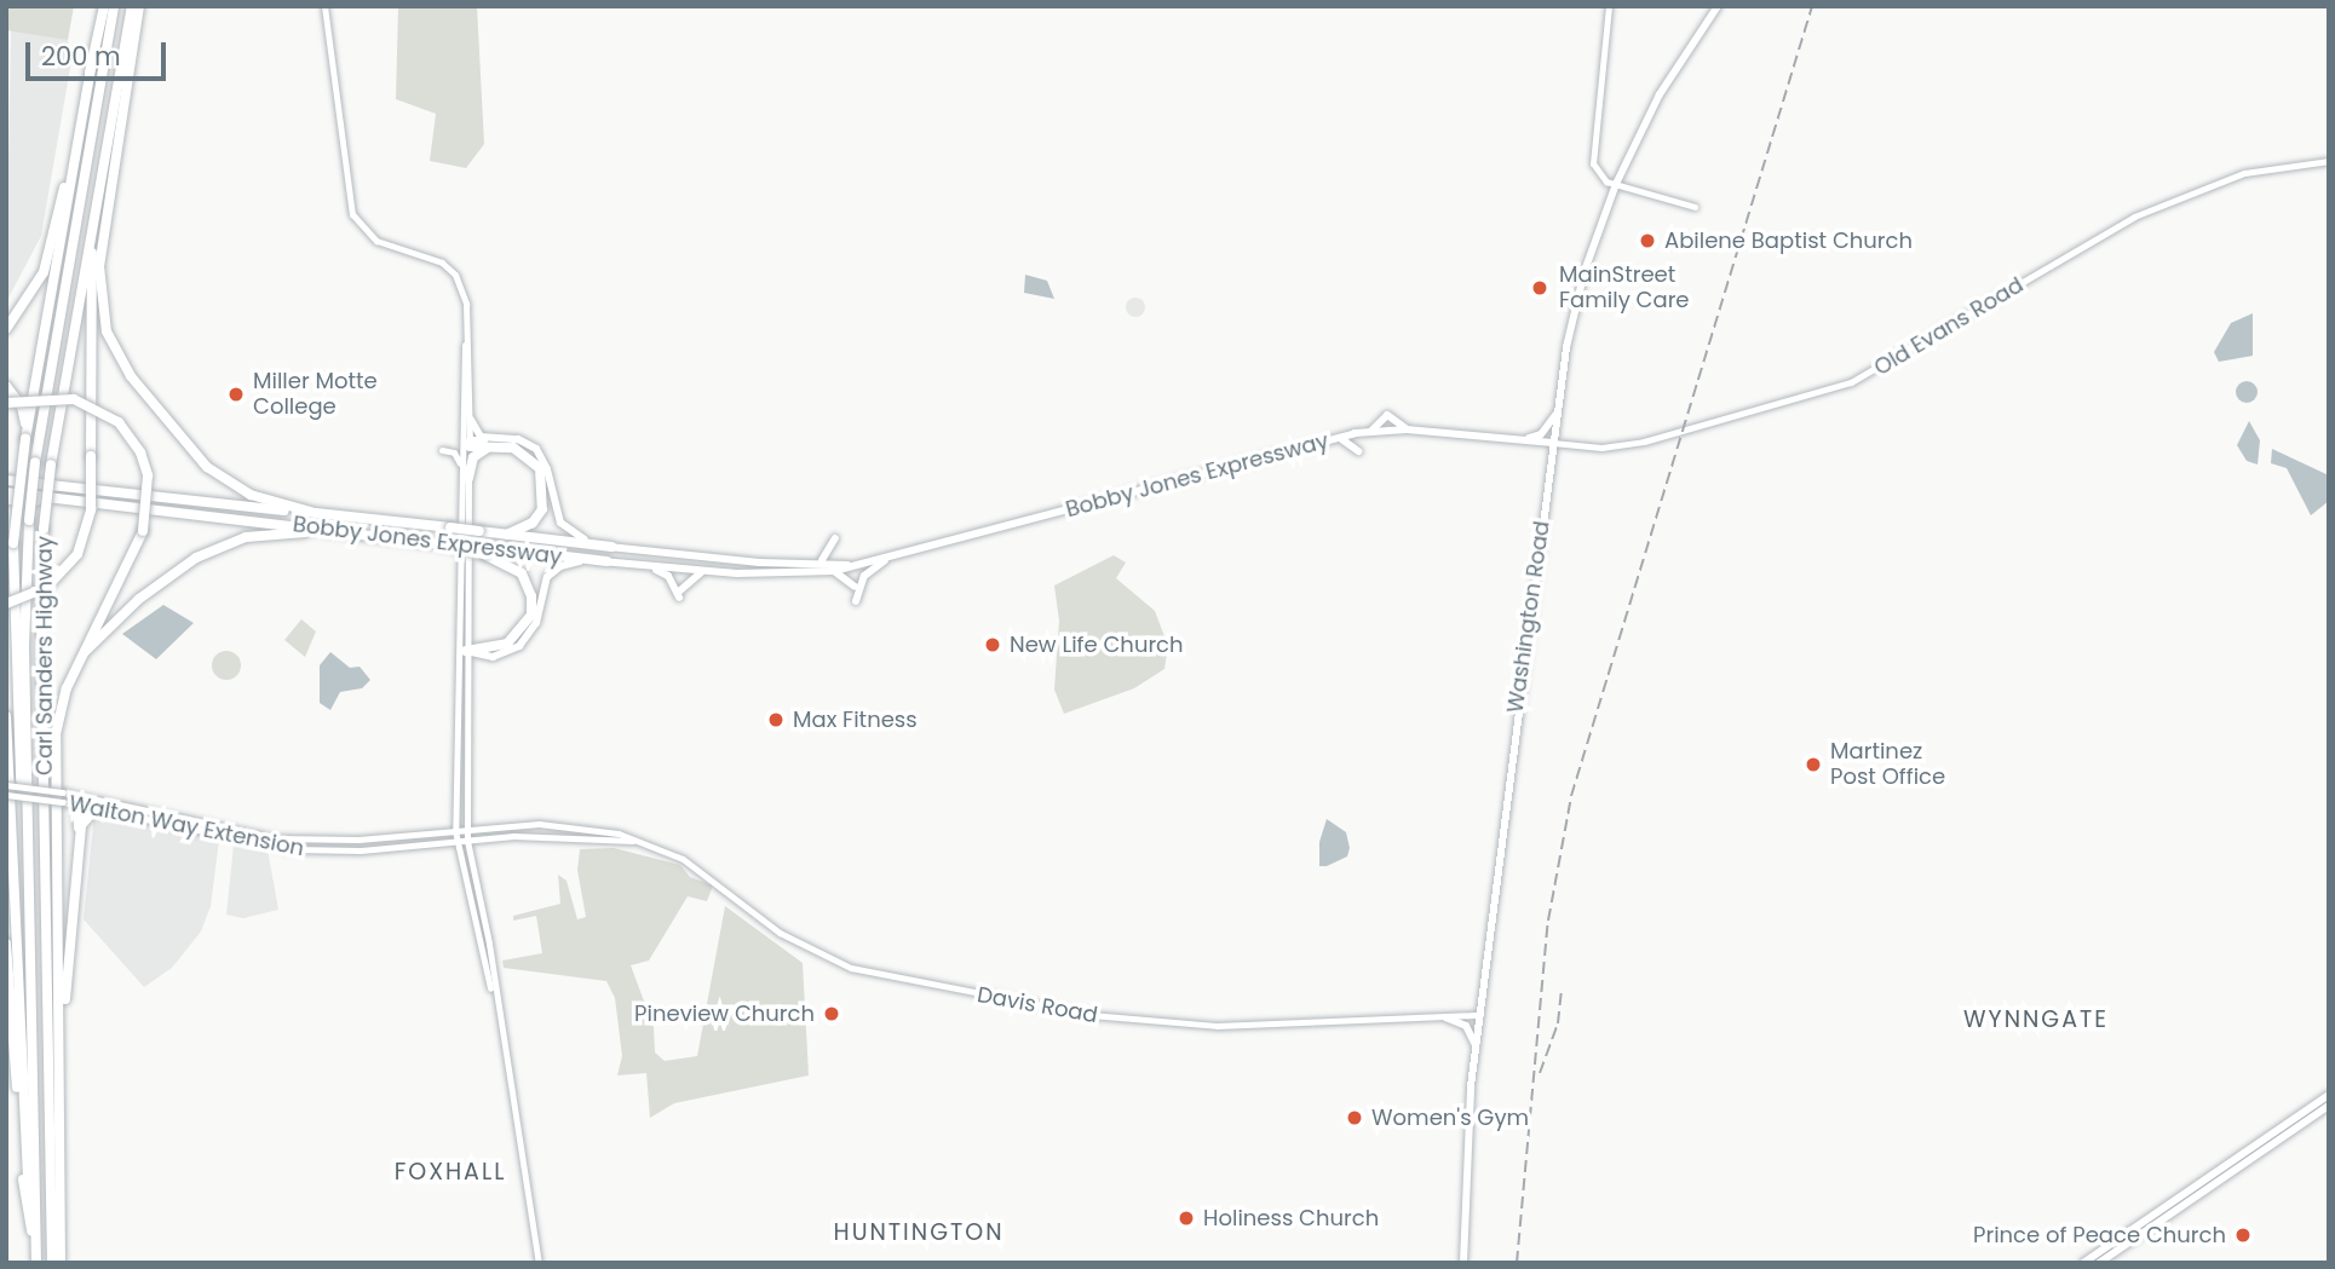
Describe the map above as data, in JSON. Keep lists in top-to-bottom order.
{
  "streets": {
    "highway": ["Bobby Jones Expressway", "Carl Sanders Highway"],
    "main road": [
      "Old Evans Road",
      "Washington Road",
      "Walton Way Extension",
      "Davis Road"
    ]
  },
  "crossings": [
    ["Old Evans Road", "Bobby Jones Expressway"],
    ["Old Evans Road", "Washington Road"],
    ["Bobby Jones Expressway", "Washington Road"],
    ["Washington Road", "Davis Road"],
    ["Walton Way Extension", "Davis Road"]
  ],
  "districts": ["WYNNGATE", "FOXHALL", "HUNTINGTON"],
  "places": [
    "Abilene Baptist Church",
    "MainStreet Family Care",
    "Miller Motte College",
    "New Life Church",
    "Max Fitness",
    "Martinez Post Office",
    "Pineview Church",
    "Women's Gym",
    "Holiness Church",
    "Prince of Peace Church"
  ],
  "scale_bar": "200 m"
}
